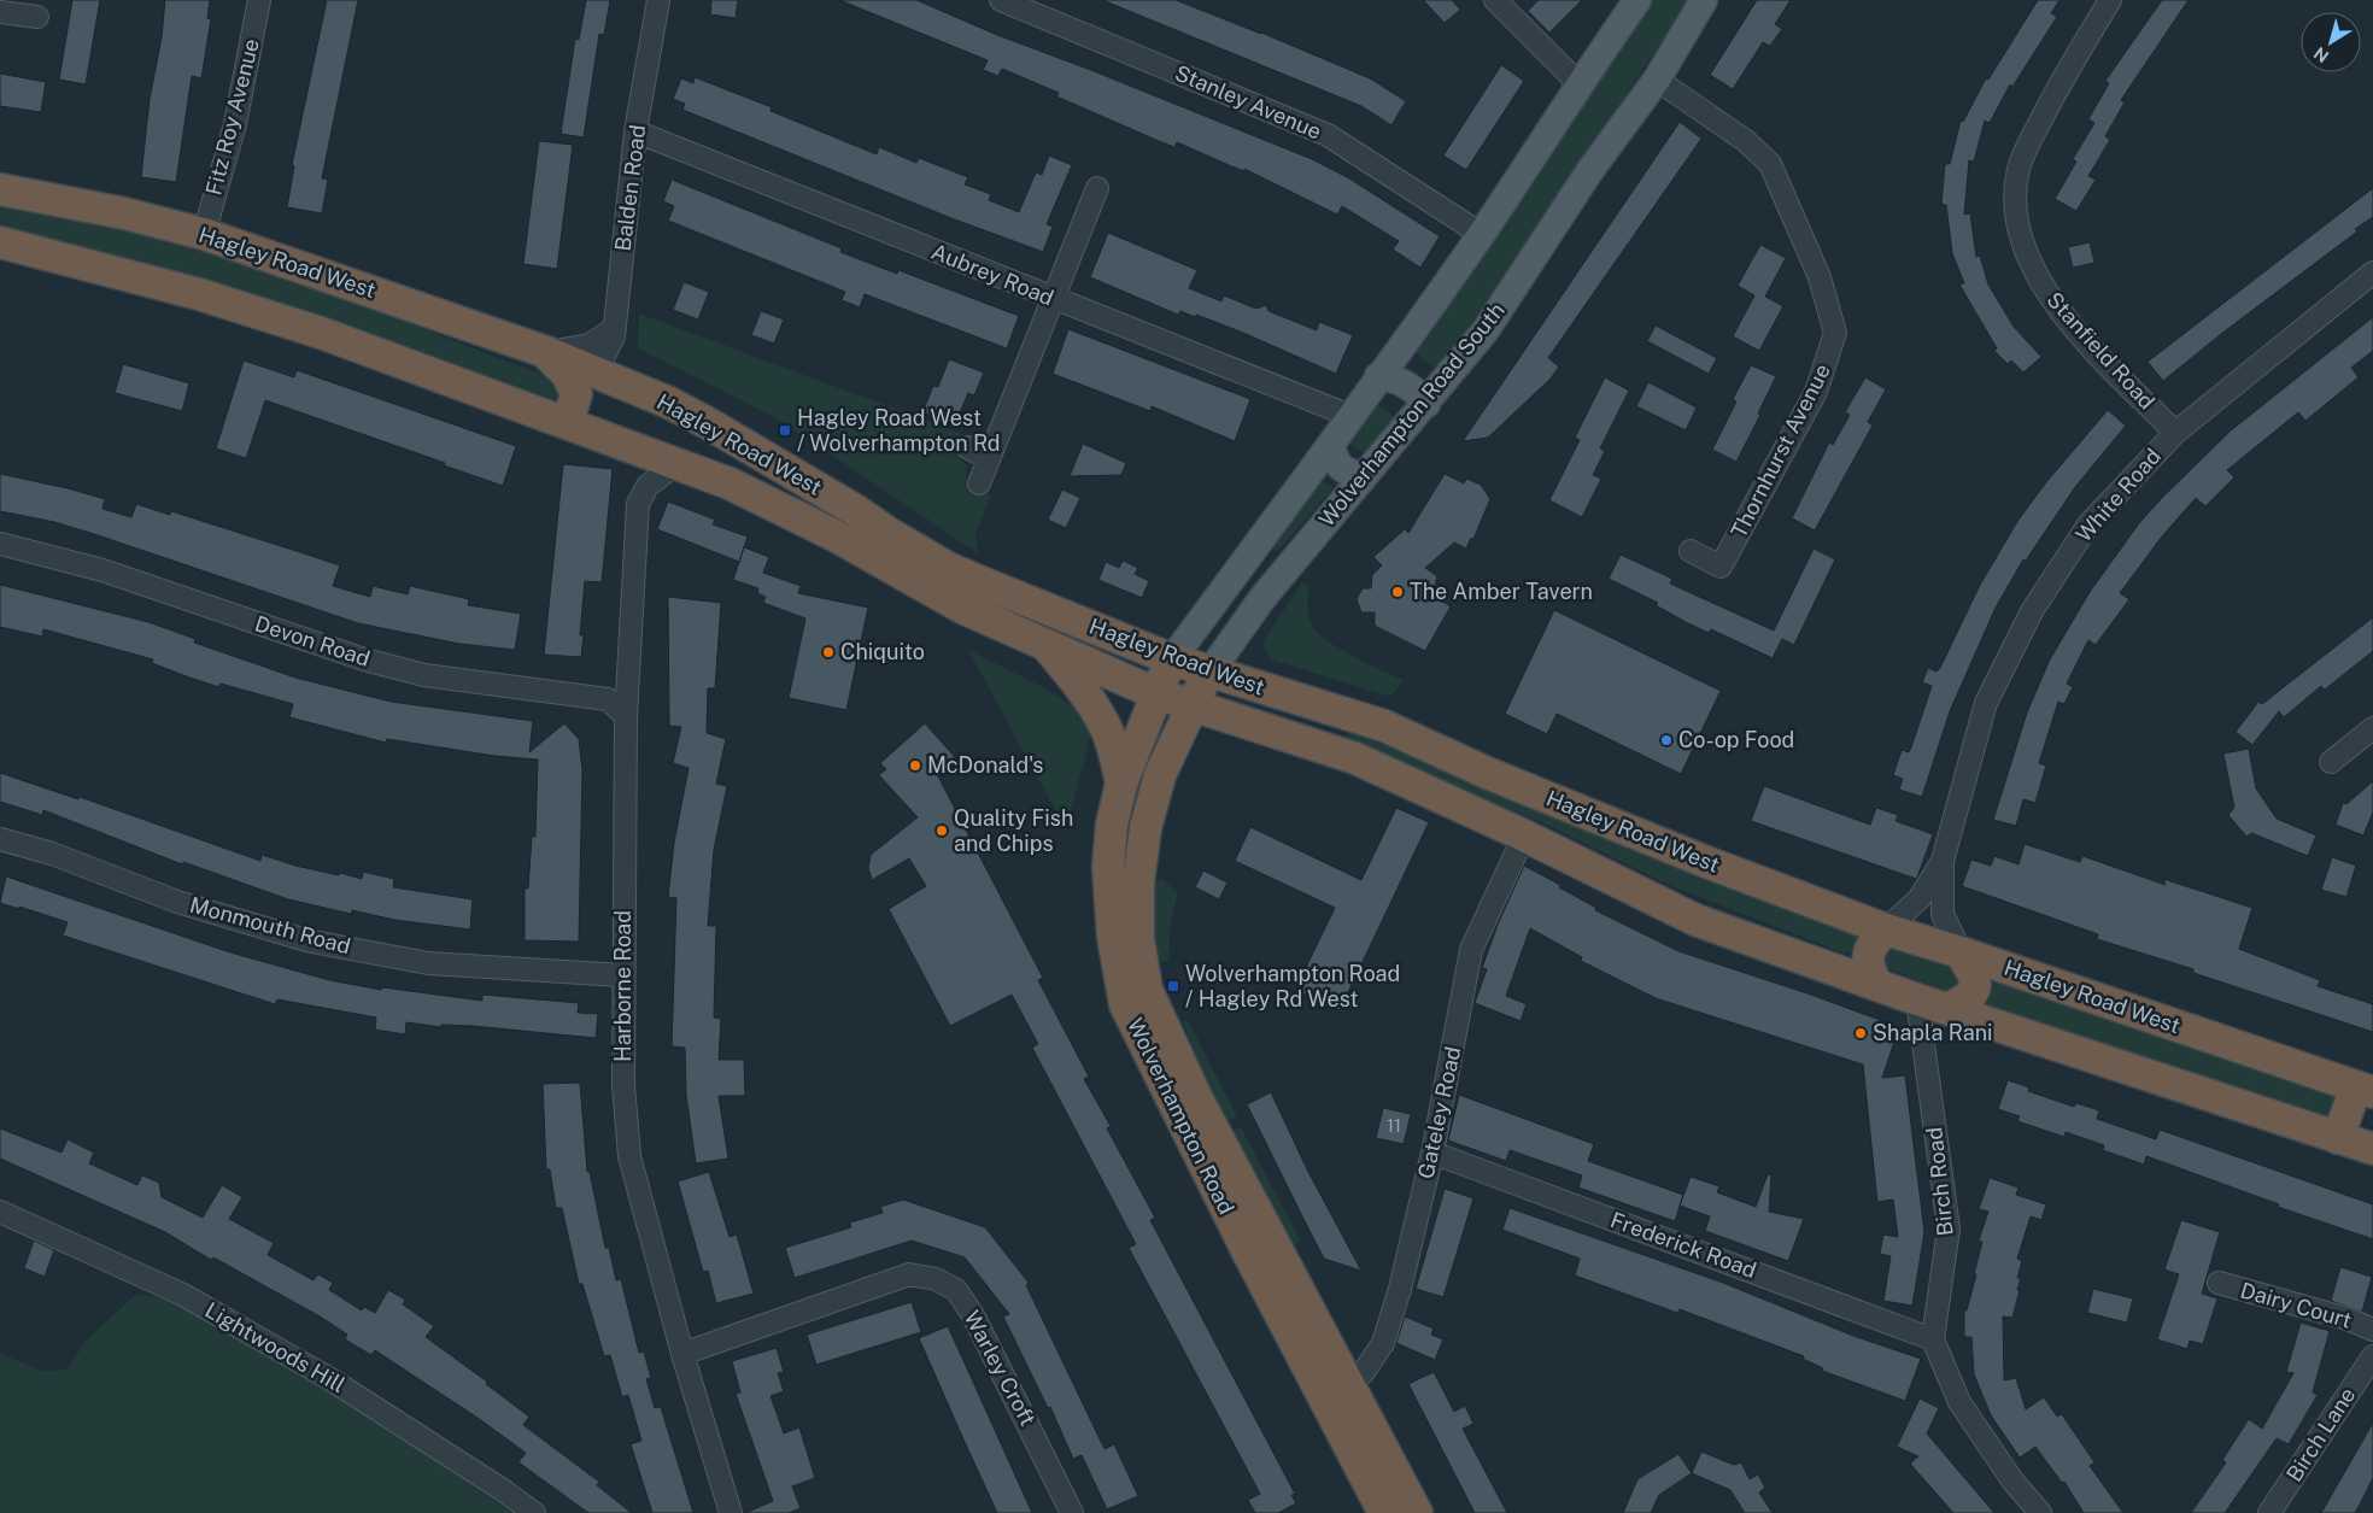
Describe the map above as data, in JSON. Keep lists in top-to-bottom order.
{
  "streets": {
    "highway": ["Hagley Road West", "Wolverhampton Road"],
    "main road": ["Wolverhampton Road South"],
    "street": [
      "Stanley Avenue",
      "Fitz Roy Avenue",
      "Balden Road",
      "Aubrey Road",
      "Stanfield Road",
      "Thornhurst Avenue",
      "White Road",
      "Devon Road",
      "Monmouth Road",
      "Harborne Road",
      "Gateley Road",
      "Birch Road",
      "Frederick Road",
      "Dairy Court",
      "Lightwoods Hill",
      "Warley Croft",
      "Birch Lane"
    ]
  },
  "crossings": [
    ["Stanley Avenue", "Wolverhampton Road South"],
    ["Fitz Roy Avenue", "Hagley Road West"],
    ["Balden Road", "Hagley Road West"],
    ["Balden Road", "Aubrey Road"],
    ["Hagley Road West", "Wolverhampton Road South"],
    ["Hagley Road West", "White Road"],
    ["Hagley Road West", "Harborne Road"],
    ["Hagley Road West", "Gateley Road"],
    ["Hagley Road West", "Wolverhampton Road"],
    ["Hagley Road West", "Birch Road"],
    ["Aubrey Road", "Wolverhampton Road South"],
    ["Stanfield Road", "White Road"],
    ["Wolverhampton Road South", "Thornhurst Avenue"],
    ["Wolverhampton Road South", "Wolverhampton Road"],
    ["Devon Road", "Harborne Road"],
    ["Monmouth Road", "Harborne Road"],
    ["Harborne Road", "Warley Croft"],
    ["Gateley Road", "Wolverhampton Road"],
    ["Gateley Road", "Frederick Road"],
    ["Birch Road", "Frederick Road"]
  ],
  "places": {
    "transit": ["Hagley Road West / Wolverhampton Rd", "Wolverhampton Road / Hagley Rd West"],
    "other": [
      "The Amber Tavern",
      "Chiquito",
      "Co-op Food",
      "McDonald's",
      "Quality Fish and Chips",
      "Shapla Rani"
    ]
  },
  "house_numbers": ["11"],
  "north": "bottom left"
}
